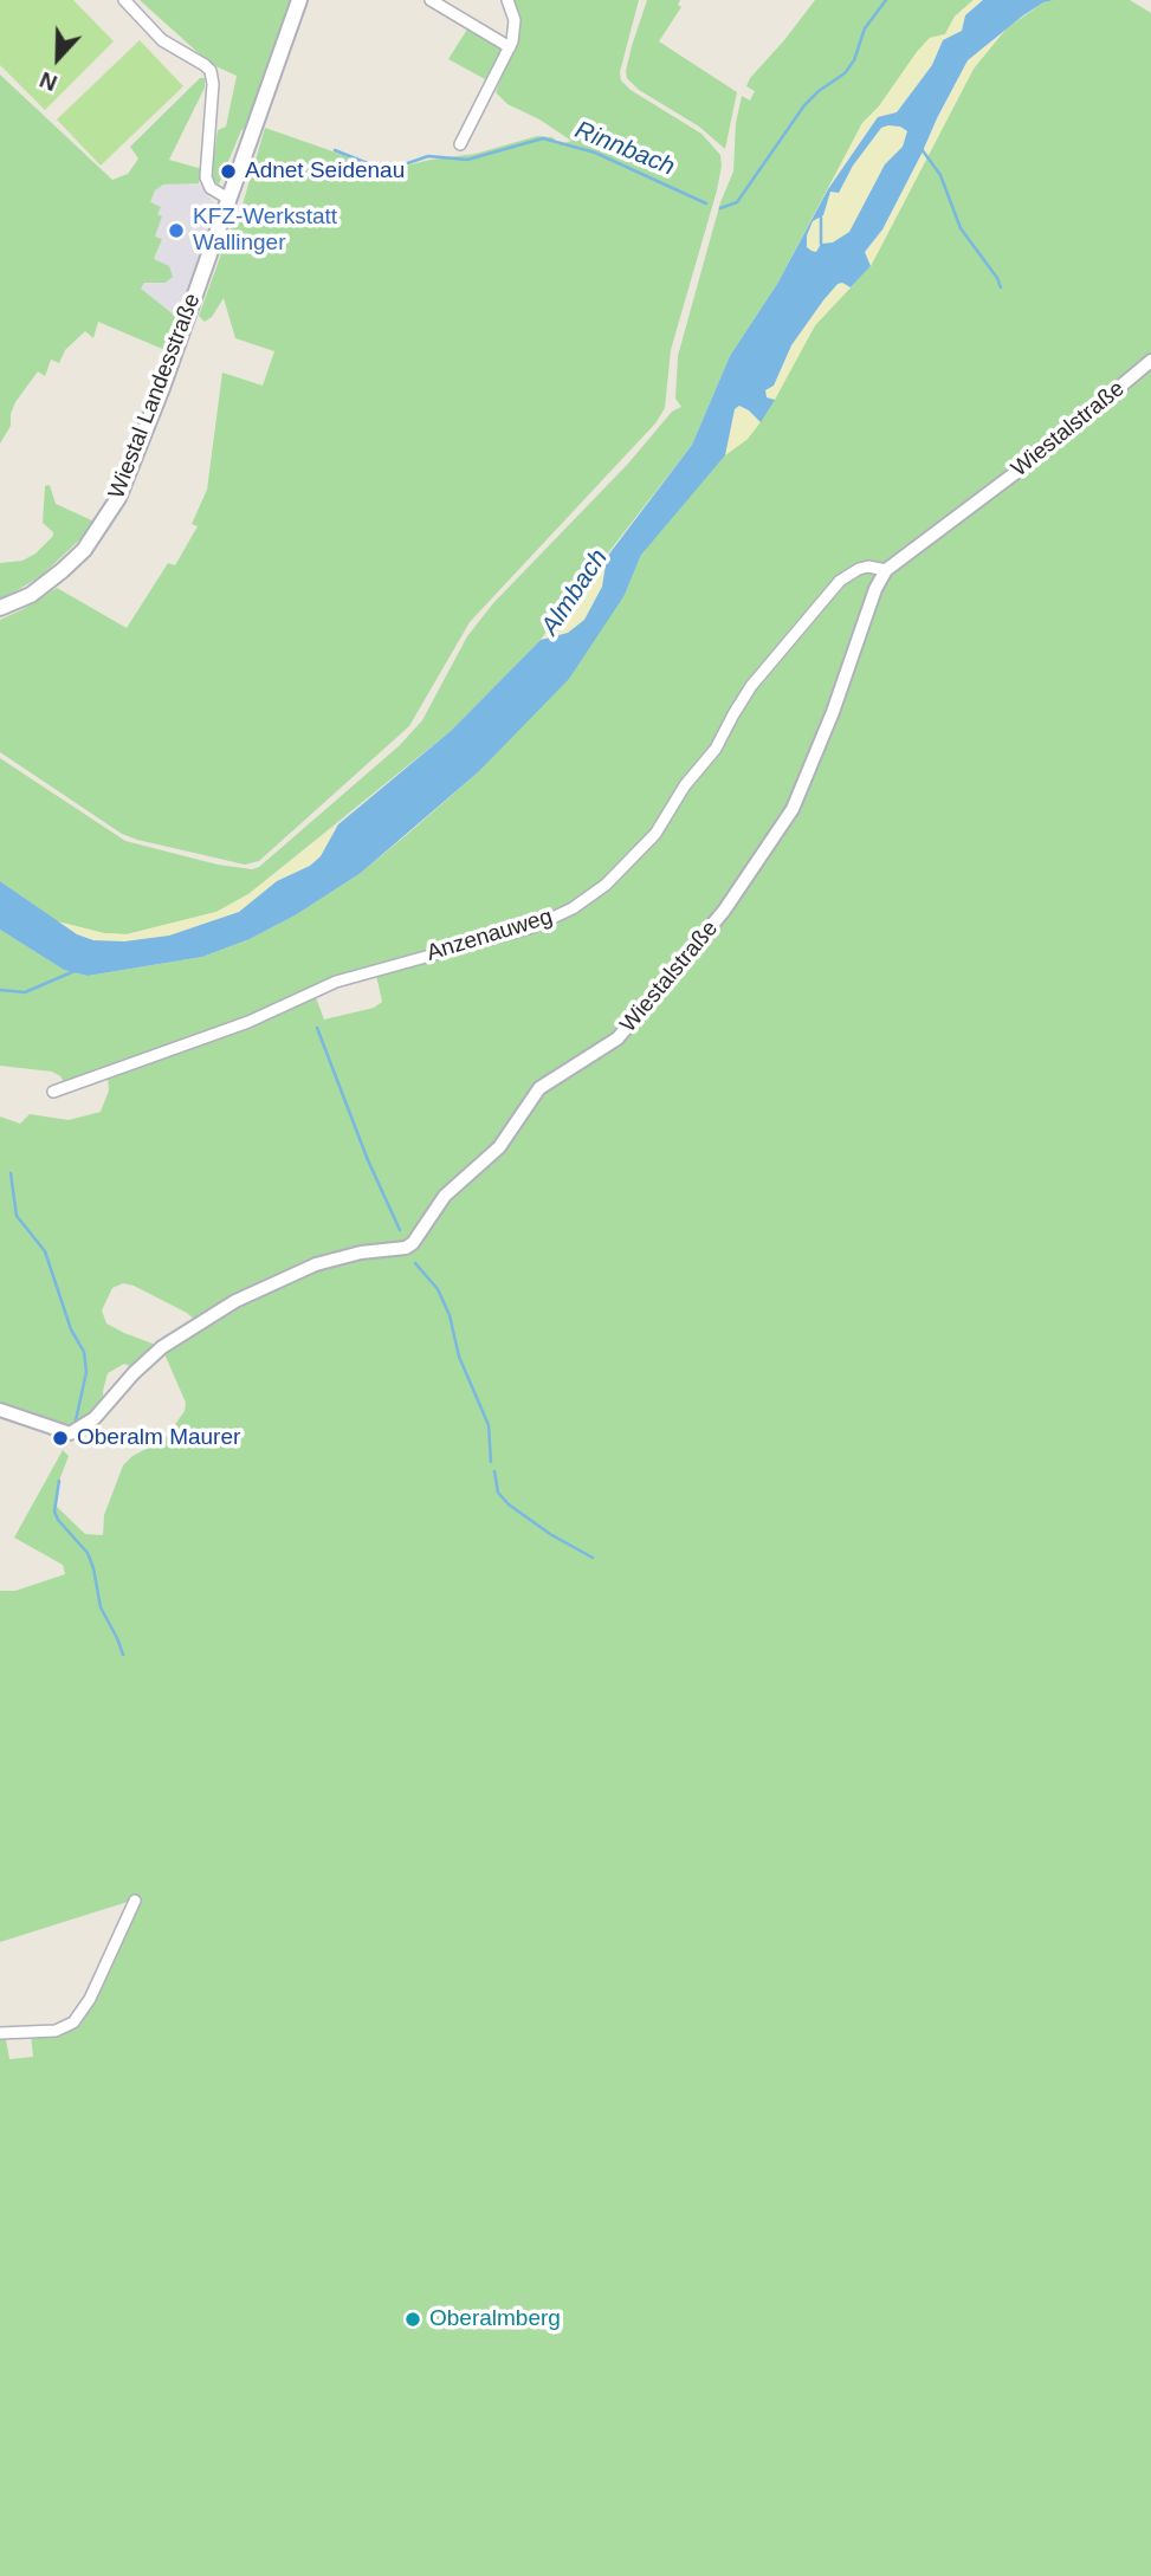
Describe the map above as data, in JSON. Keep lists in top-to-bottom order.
{
  "streets": {
    "main road": ["Wiestal Landesstraße"],
    "street": ["Wiestalstraße", "Anzenauweg"]
  },
  "crossings": [
    ["Wiestalstraße", "Anzenauweg"]
  ],
  "water": ["Rinnbach", "Almbach"],
  "places": [
    "Adnet Seidenau",
    "KFZ-Werkstatt Wallinger",
    "Oberalm Maurer",
    "Oberalmberg"
  ],
  "north": "bottom"
}
